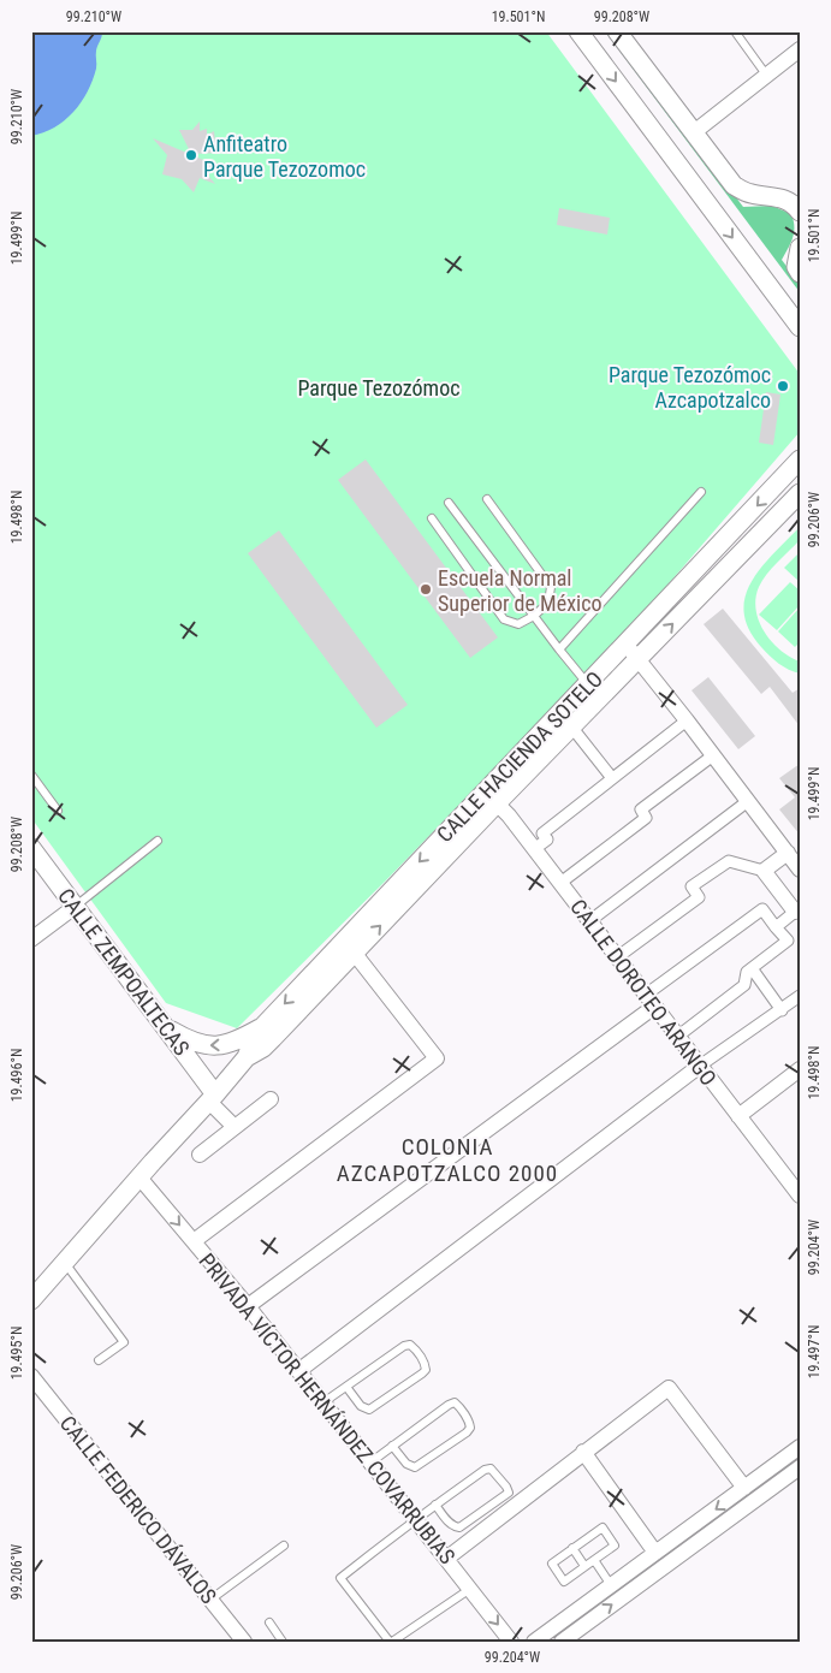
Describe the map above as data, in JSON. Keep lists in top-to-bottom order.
{
  "streets": {
    "street": [
      "CALLE HACIENDA SOTELO",
      "CALLE ZEMPOALTECAS",
      "CALLE DOROTEO ARANGO",
      "PRIVADA VÍCTOR HERNÁNDEZ COVARRUBIAS",
      "CALLE FEDERICO DÁVALOS"
    ]
  },
  "crossings": [
    ["CALLE HACIENDA SOTELO", "CALLE ZEMPOALTECAS"],
    ["CALLE HACIENDA SOTELO", "CALLE DOROTEO ARANGO"],
    ["CALLE HACIENDA SOTELO", "PRIVADA VÍCTOR HERNÁNDEZ COVARRUBIAS"]
  ],
  "districts": ["COLONIA AZCAPOTZALCO 2000"],
  "parks": ["Parque Tezozómoc"],
  "places": ["Anfiteatro Parque Tezozomoc", "Parque Tezozómoc Azcapotzalco", "Escuela Normal Superior de México"],
  "coordinates": [
    "99.210°W",
    "19.501°N",
    "99.208°W",
    "19.499°N",
    "19.498°N",
    "99.206°W",
    "19.496°N",
    "99.204°W",
    "19.497°N",
    "19.495°N"
  ]
}
